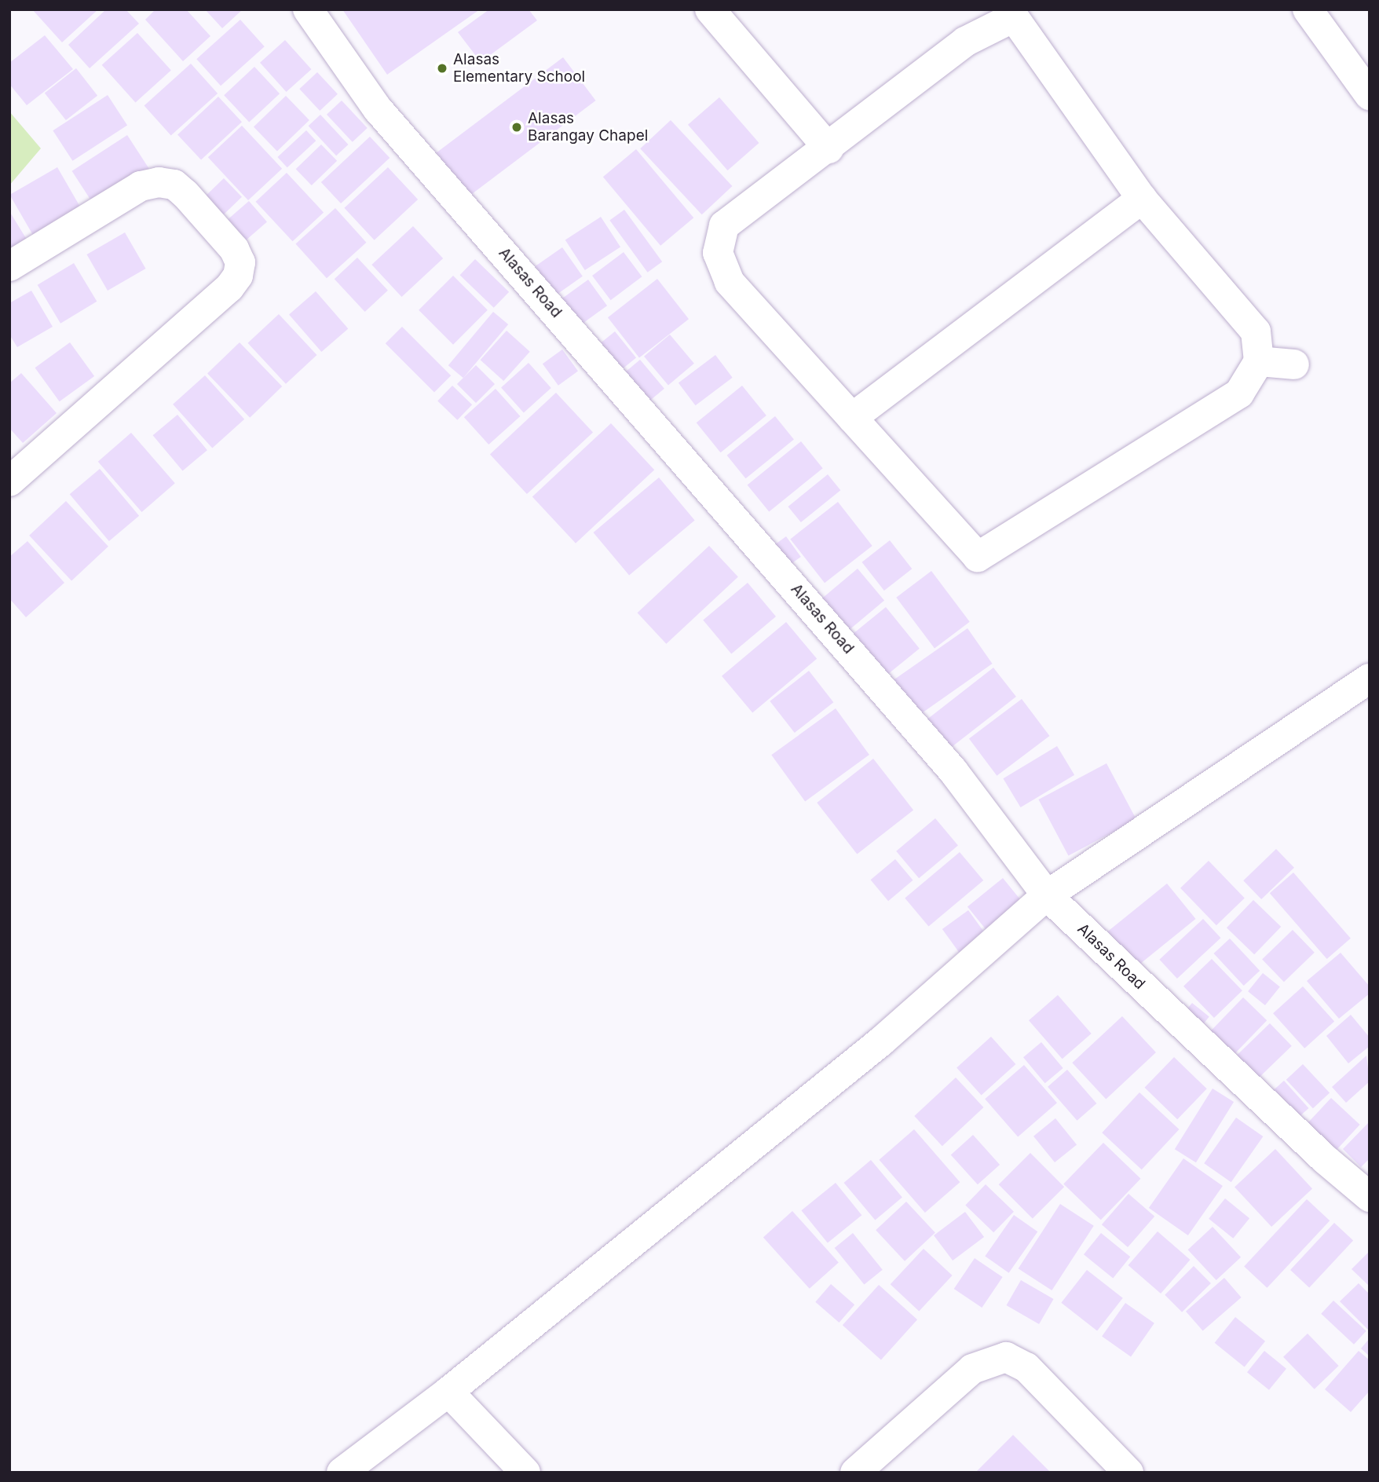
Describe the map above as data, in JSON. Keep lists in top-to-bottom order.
{
  "streets": {
    "street": ["Alasas Road"]
  },
  "places": ["Alasas Elementary School", "Alasas Barangay Chapel"]
}
